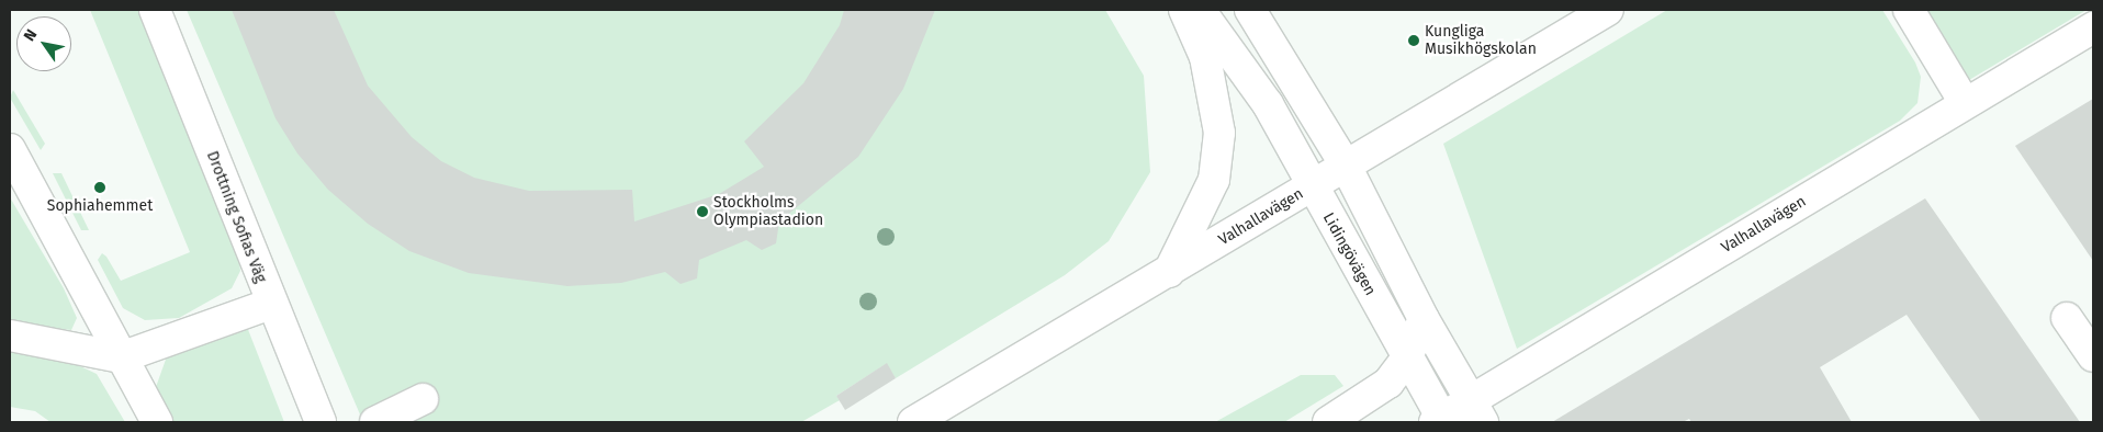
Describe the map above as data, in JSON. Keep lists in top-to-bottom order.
{
  "streets": {
    "main road": ["Drottning Sofias Väg", "Valhallavägen", "Lidingövägen"]
  },
  "crossings": [
    ["Valhallavägen", "Lidingövägen"]
  ],
  "places": ["Kungliga Musikhögskolan", "Sophiahemmet", "Stockholms Olympiastadion"],
  "north": "top left"
}
